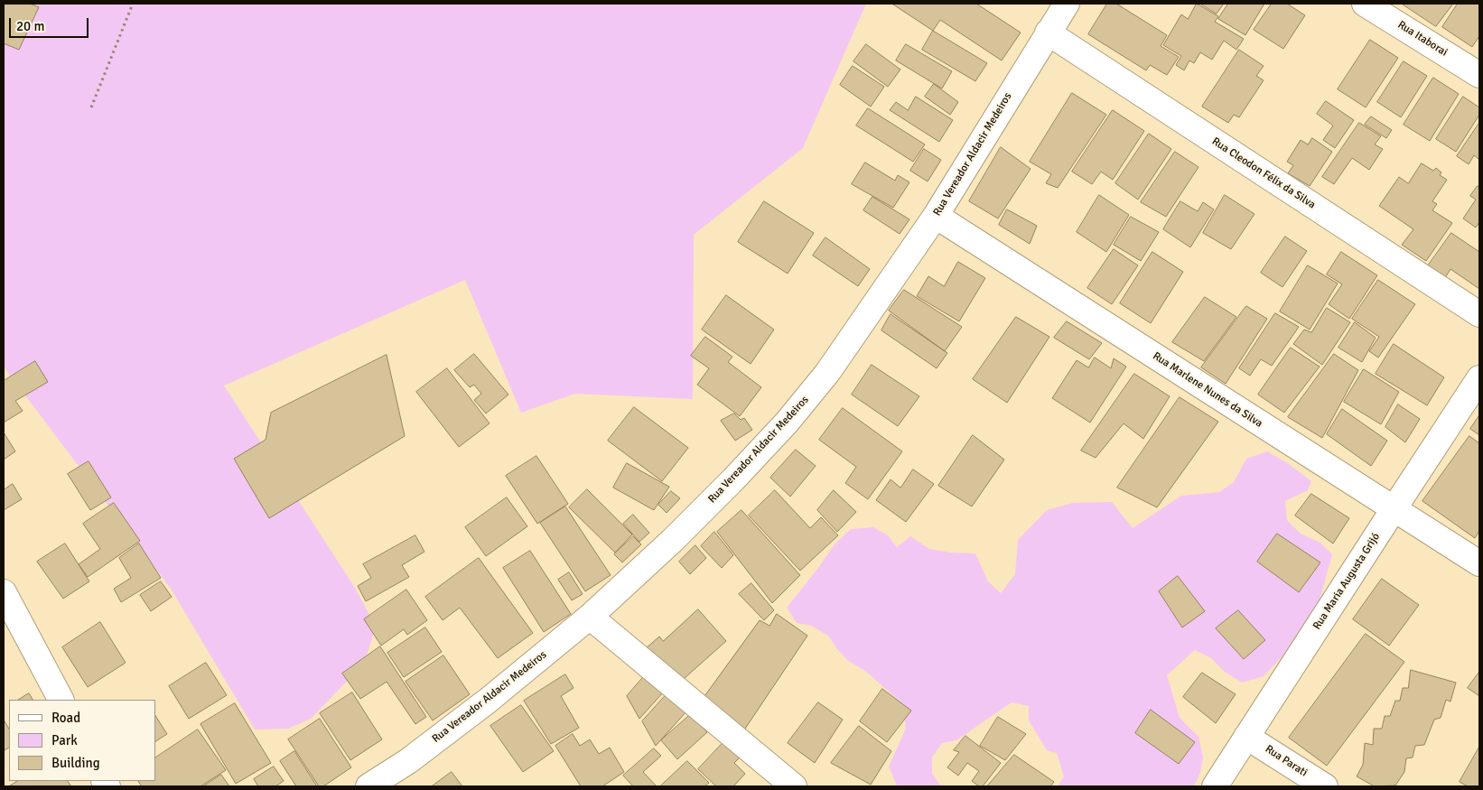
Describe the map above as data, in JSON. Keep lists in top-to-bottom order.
{
  "streets": {
    "street": [
      "Rua Itaborai",
      "Rua Vereador Aldacir Medeiros",
      "Rua Cleodon Félix da Silva",
      "Rua Marlene Nunes da Silva",
      "Rua Maria Augusta Grijó",
      "Rua Parati"
    ]
  },
  "crossings": [
    ["Rua Vereador Aldacir Medeiros", "Rua Cleodon Félix da Silva"],
    ["Rua Vereador Aldacir Medeiros", "Rua Marlene Nunes da Silva"],
    ["Rua Marlene Nunes da Silva", "Rua Maria Augusta Grijó"],
    ["Rua Maria Augusta Grijó", "Rua Parati"]
  ],
  "legend": ["Road", "Park", "Building"],
  "scale_bar": "20 m"
}
